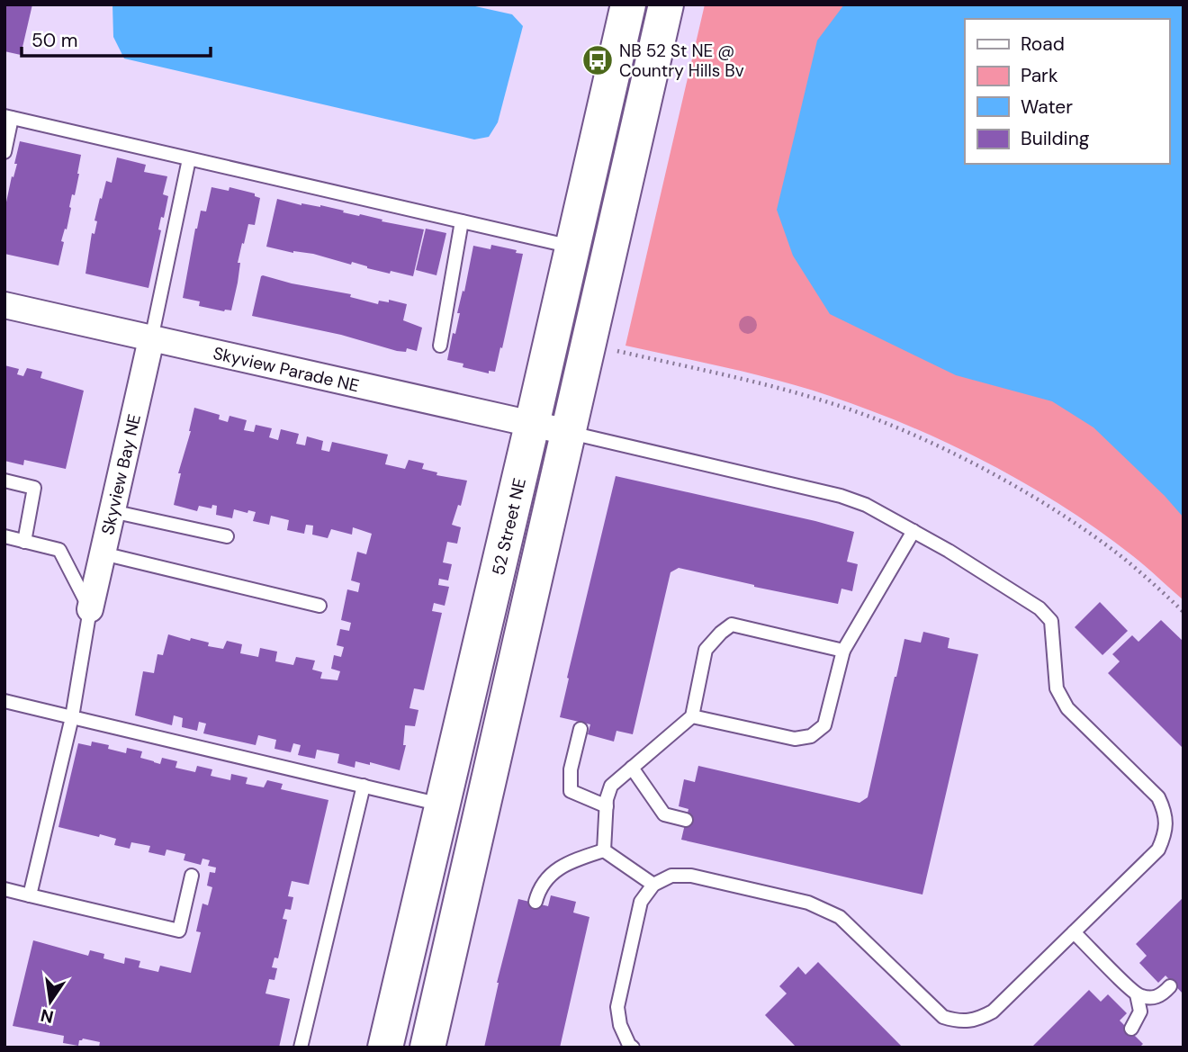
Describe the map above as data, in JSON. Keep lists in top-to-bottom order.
{
  "streets": {
    "street": ["Skyview Parade NE", "Skyview Bay NE", "52 Street NE"]
  },
  "crossings": [
    ["Skyview Parade NE", "Skyview Bay NE"],
    ["Skyview Parade NE", "52 Street NE"]
  ],
  "places": {
    "bus stop": ["NB 52 St NE @ Country Hills Bv"]
  },
  "legend": [
    "Road",
    "Park",
    "Water",
    "Building"
  ],
  "scale_bar": "50 m",
  "north": "bottom"
}
